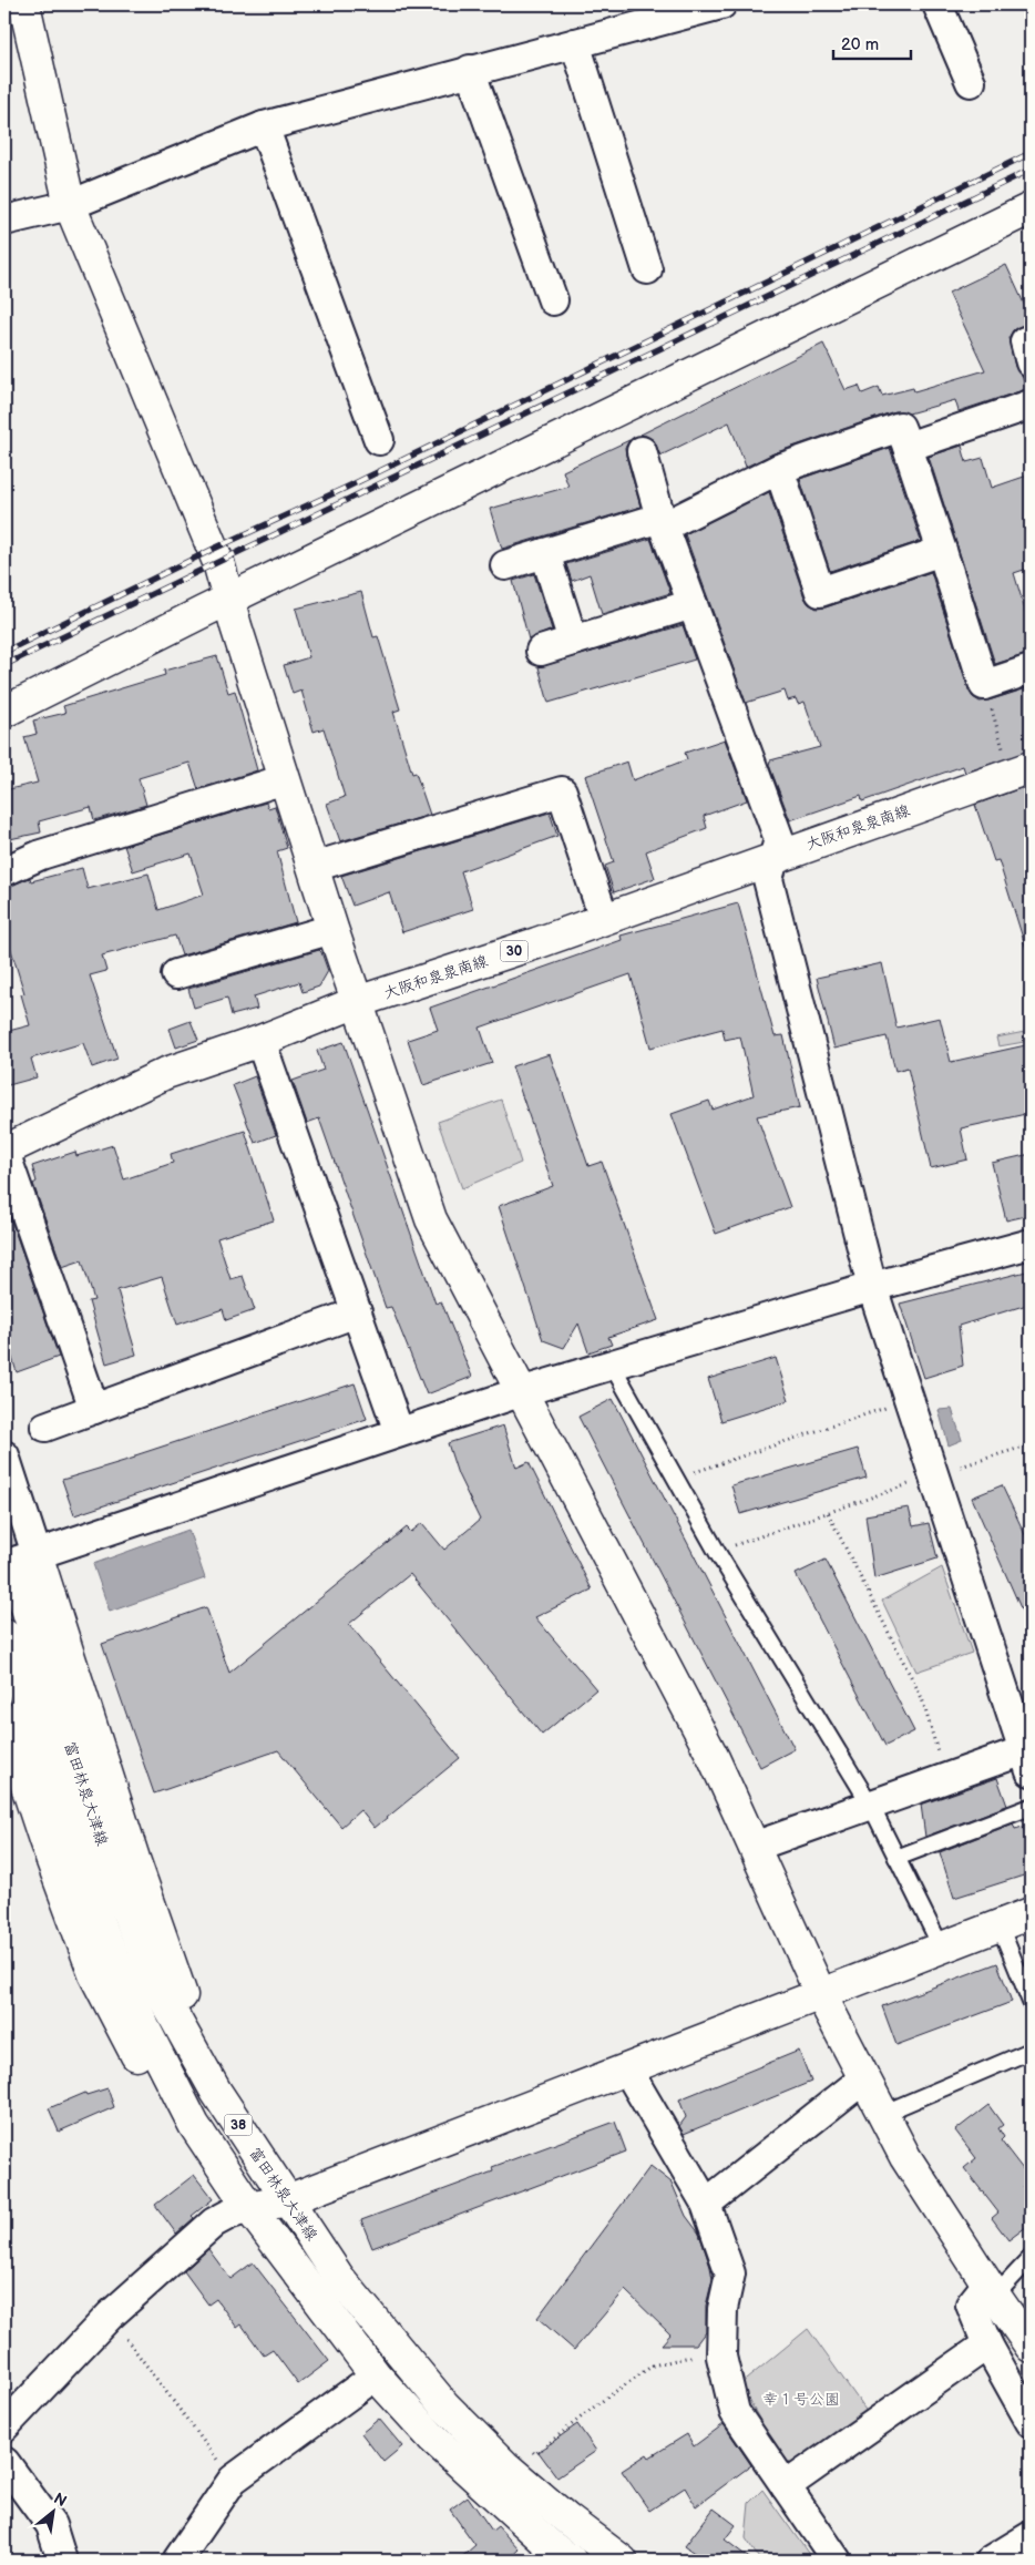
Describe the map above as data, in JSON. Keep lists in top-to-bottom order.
{
  "streets": {
    "street": [
      "大阪和泉泉南線",
      "30",
      "富田林泉大津線",
      "38"
    ]
  },
  "parks": ["幸１号公園"],
  "scale_bar": "20 m",
  "north": "top right"
}
